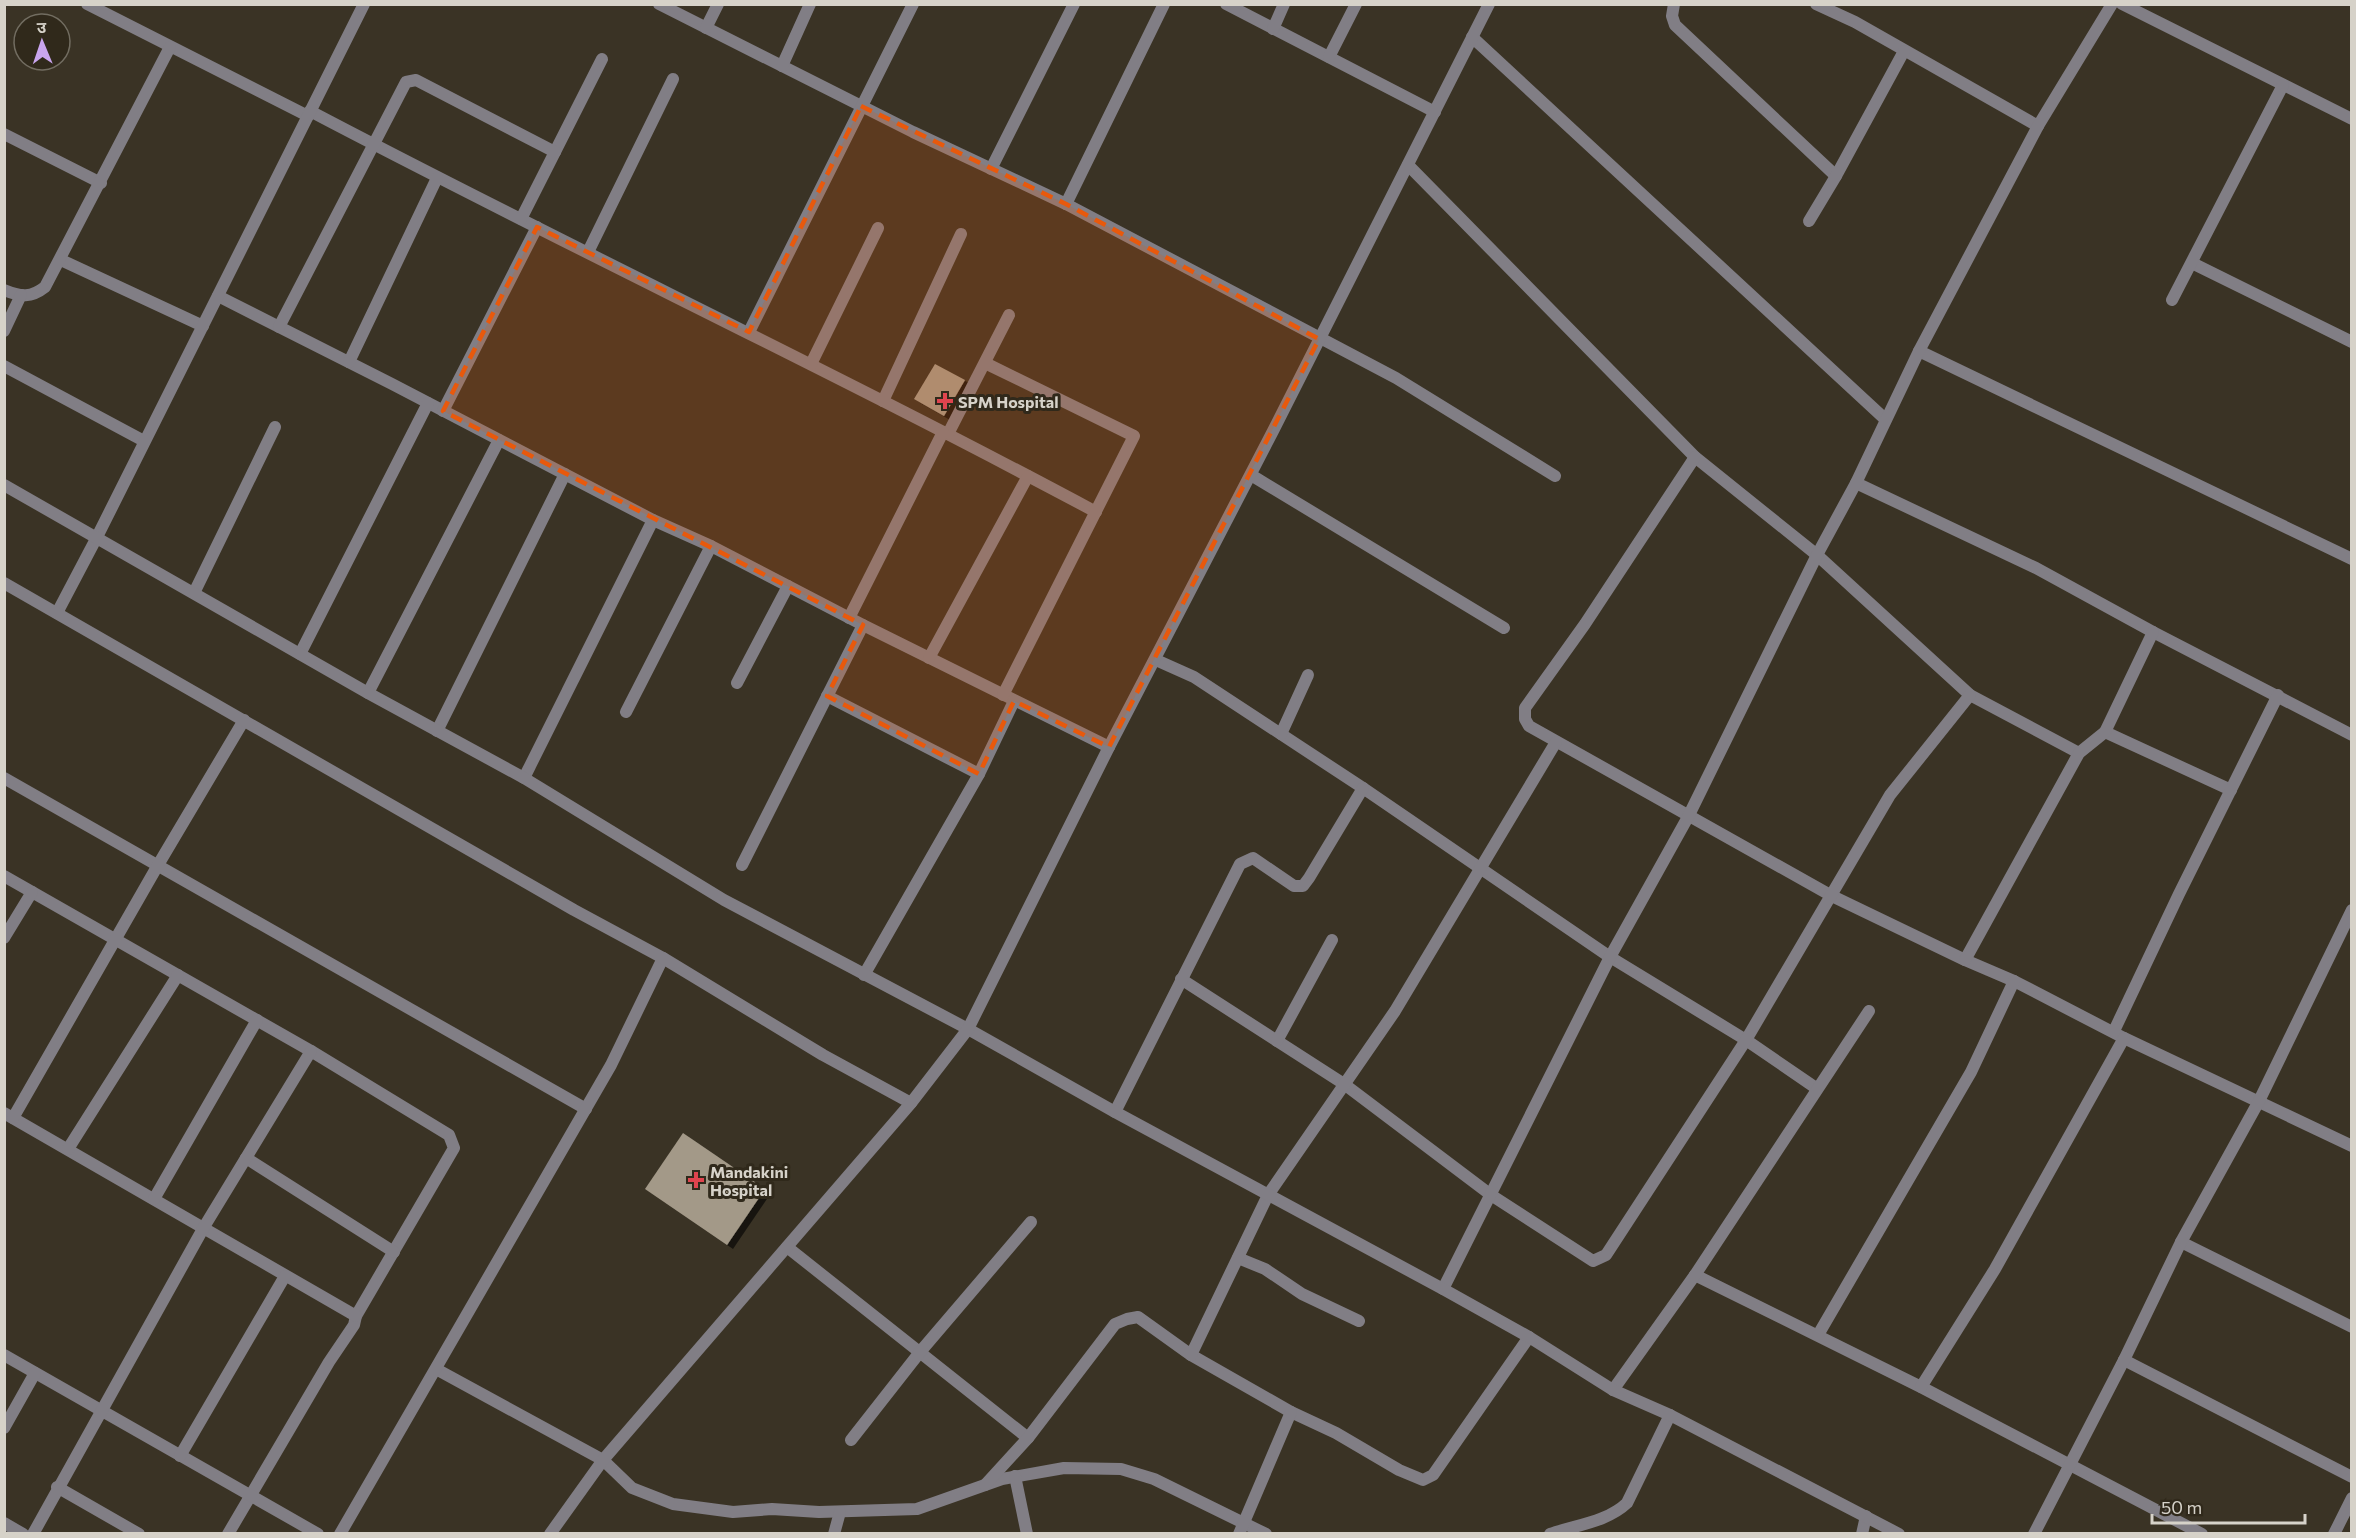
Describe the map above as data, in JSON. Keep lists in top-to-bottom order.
{
  "places": {
    "health": ["SPM Hospital", "Mandakini Hospital"]
  },
  "scale_bar": "50 m",
  "north": "top"
}
